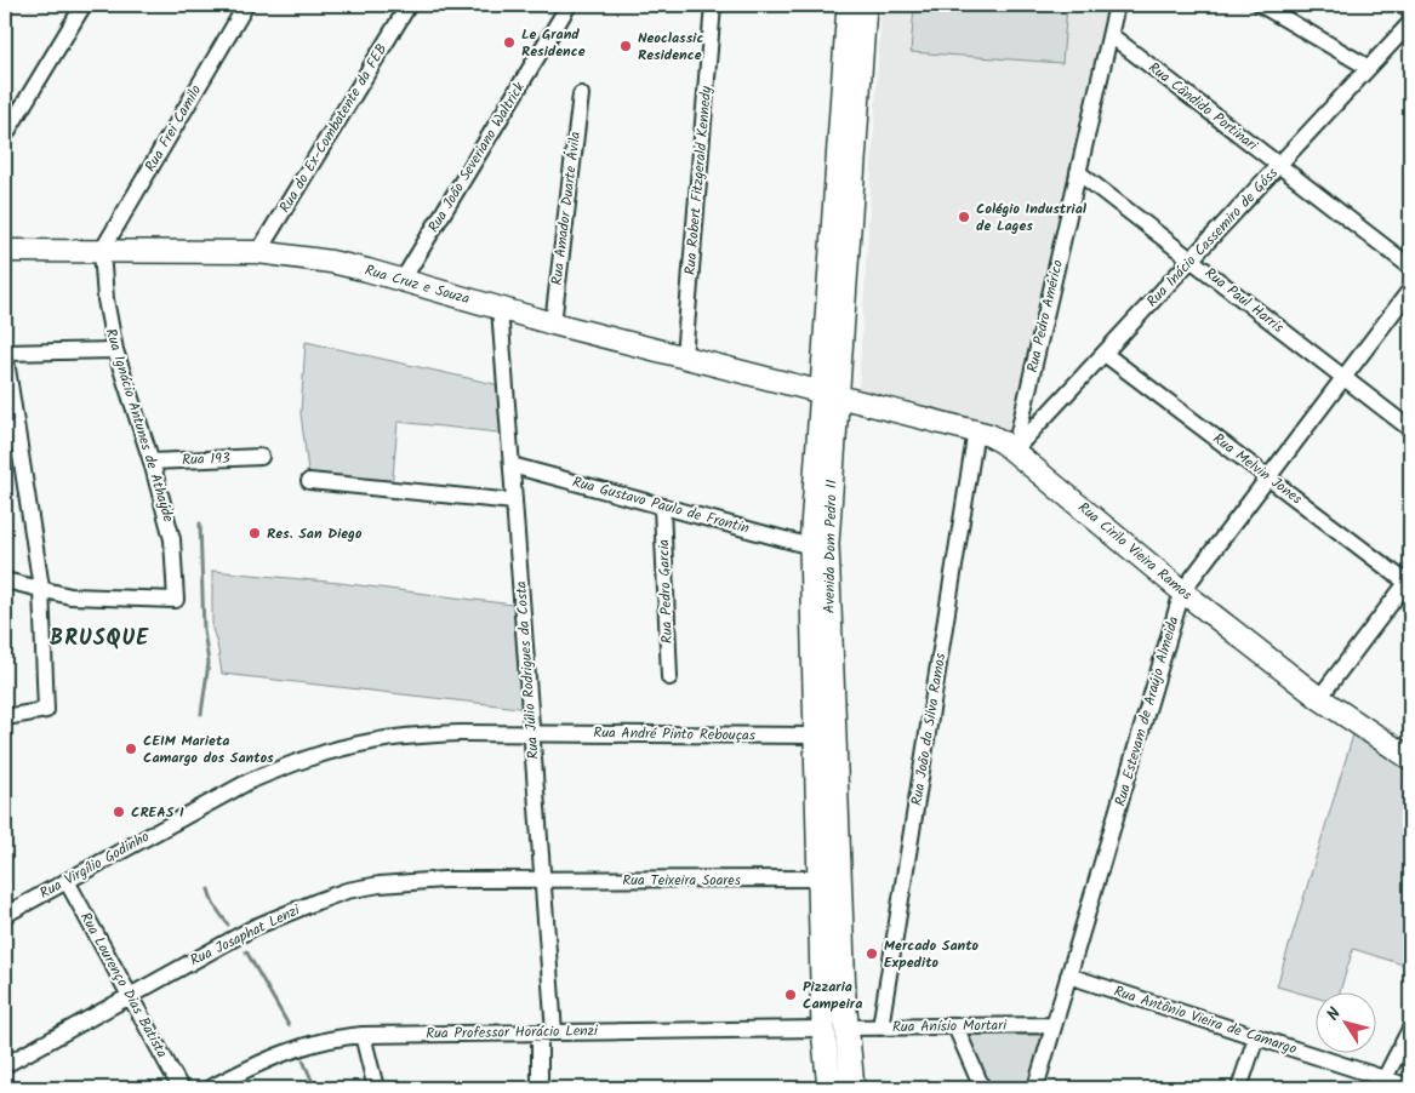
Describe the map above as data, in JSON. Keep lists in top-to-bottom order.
{
  "streets": {
    "main road": ["Avenida Dom Pedro II"],
    "street": [
      "Rua Cândido Portinari",
      "Rua Frei Camilo",
      "Rua do Ex-Combatente da FEB",
      "Rua João Severiano Waltrick",
      "Rua Robert Fitzgerald Kennedy",
      "Rua Amador Duarte Ávila",
      "Rua Inácio Cassemiro de Góss",
      "Rua Cruz e Souza",
      "Rua Paul Harris",
      "Rua Pedro Américo",
      "Rua Ignácio Antunes de Athaýde",
      "Rua 193",
      "Rua Melvin Jones",
      "Rua Gustavo Paulo de Frontin",
      "Rua Cirilo Vieira Ramos",
      "Rua Pedro Garcia",
      "Rua Júlio Rodrigues da Costa",
      "Rua Estevam de Araújo Almeida",
      "Rua João da Silva Ramos",
      "Rua André Pinto Rebouças",
      "Rua Virgílio Godinho",
      "Rua Teixeira Soares",
      "Rua Josaphat Lenzi",
      "Rua Lourenço Dias Batista",
      "Rua Antônio Vieira de Camargo",
      "Rua Anísio Mortari",
      "Rua Professor Horácio Lenzi"
    ]
  },
  "crossings": [
    ["Rua Cândido Portinari", "Rua Inácio Cassemiro de Góss"],
    ["Rua Cândido Portinari", "Rua Pedro Américo"],
    ["Rua Frei Camilo", "Rua Cruz e Souza"],
    ["Rua Frei Camilo", "Rua Ignácio Antunes de Athaýde"],
    ["Rua do Ex-Combatente da FEB", "Rua Cruz e Souza"],
    ["Rua João Severiano Waltrick", "Rua Cruz e Souza"],
    ["Rua Robert Fitzgerald Kennedy", "Rua Cruz e Souza"],
    ["Rua Amador Duarte Ávila", "Rua Cruz e Souza"],
    ["Rua Inácio Cassemiro de Góss", "Rua Paul Harris"],
    ["Rua Inácio Cassemiro de Góss", "Rua Pedro Américo"],
    ["Rua Inácio Cassemiro de Góss", "Rua Melvin Jones"],
    ["Rua Inácio Cassemiro de Góss", "Rua Cirilo Vieira Ramos"],
    ["Rua Cruz e Souza", "Rua Ignácio Antunes de Athaýde"],
    ["Rua Cruz e Souza", "Avenida Dom Pedro II"],
    ["Rua Cruz e Souza", "Rua Cirilo Vieira Ramos"],
    ["Rua Cruz e Souza", "Rua Júlio Rodrigues da Costa"],
    ["Rua Paul Harris", "Rua Pedro Américo"],
    ["Rua Paul Harris", "Rua Estevam de Araújo Almeida"],
    ["Rua Pedro Américo", "Rua Cirilo Vieira Ramos"],
    ["Rua Ignácio Antunes de Athaýde", "Rua 193"],
    ["Rua Melvin Jones", "Rua Estevam de Araújo Almeida"],
    ["Rua Gustavo Paulo de Frontin", "Avenida Dom Pedro II"],
    ["Rua Gustavo Paulo de Frontin", "Rua Pedro Garcia"],
    ["Rua Gustavo Paulo de Frontin", "Rua Júlio Rodrigues da Costa"],
    ["Avenida Dom Pedro II", "Rua Cirilo Vieira Ramos"],
    ["Avenida Dom Pedro II", "Rua André Pinto Rebouças"],
    ["Avenida Dom Pedro II", "Rua Teixeira Soares"],
    ["Avenida Dom Pedro II", "Rua Anísio Mortari"],
    ["Avenida Dom Pedro II", "Rua Professor Horácio Lenzi"],
    ["Rua Cirilo Vieira Ramos", "Rua Estevam de Araújo Almeida"],
    ["Rua Cirilo Vieira Ramos", "Rua João da Silva Ramos"],
    ["Rua Júlio Rodrigues da Costa", "Rua André Pinto Rebouças"],
    ["Rua Júlio Rodrigues da Costa", "Rua Virgílio Godinho"],
    ["Rua Júlio Rodrigues da Costa", "Rua Teixeira Soares"],
    ["Rua Júlio Rodrigues da Costa", "Rua Josaphat Lenzi"],
    ["Rua Júlio Rodrigues da Costa", "Rua Professor Horácio Lenzi"],
    ["Rua Estevam de Araújo Almeida", "Rua Antônio Vieira de Camargo"],
    ["Rua Estevam de Araújo Almeida", "Rua Anísio Mortari"],
    ["Rua João da Silva Ramos", "Rua Anísio Mortari"],
    ["Rua André Pinto Rebouças", "Rua Virgílio Godinho"],
    ["Rua Virgílio Godinho", "Rua Lourenço Dias Batista"],
    ["Rua Teixeira Soares", "Rua Josaphat Lenzi"],
    ["Rua Josaphat Lenzi", "Rua Lourenço Dias Batista"],
    ["Rua Anísio Mortari", "Rua Professor Horácio Lenzi"]
  ],
  "districts": ["BRUSQUE"],
  "places": [
    "Le Grand Residence",
    "Neoclassic Residence",
    "Colégio Industrial de Lages",
    "Res. San Diego",
    "CEIM Marieta Camargo dos Santos",
    "CREAS I",
    "Mercado Santo Expedito",
    "Pizzaria Campeira"
  ],
  "north": "top left"
}
